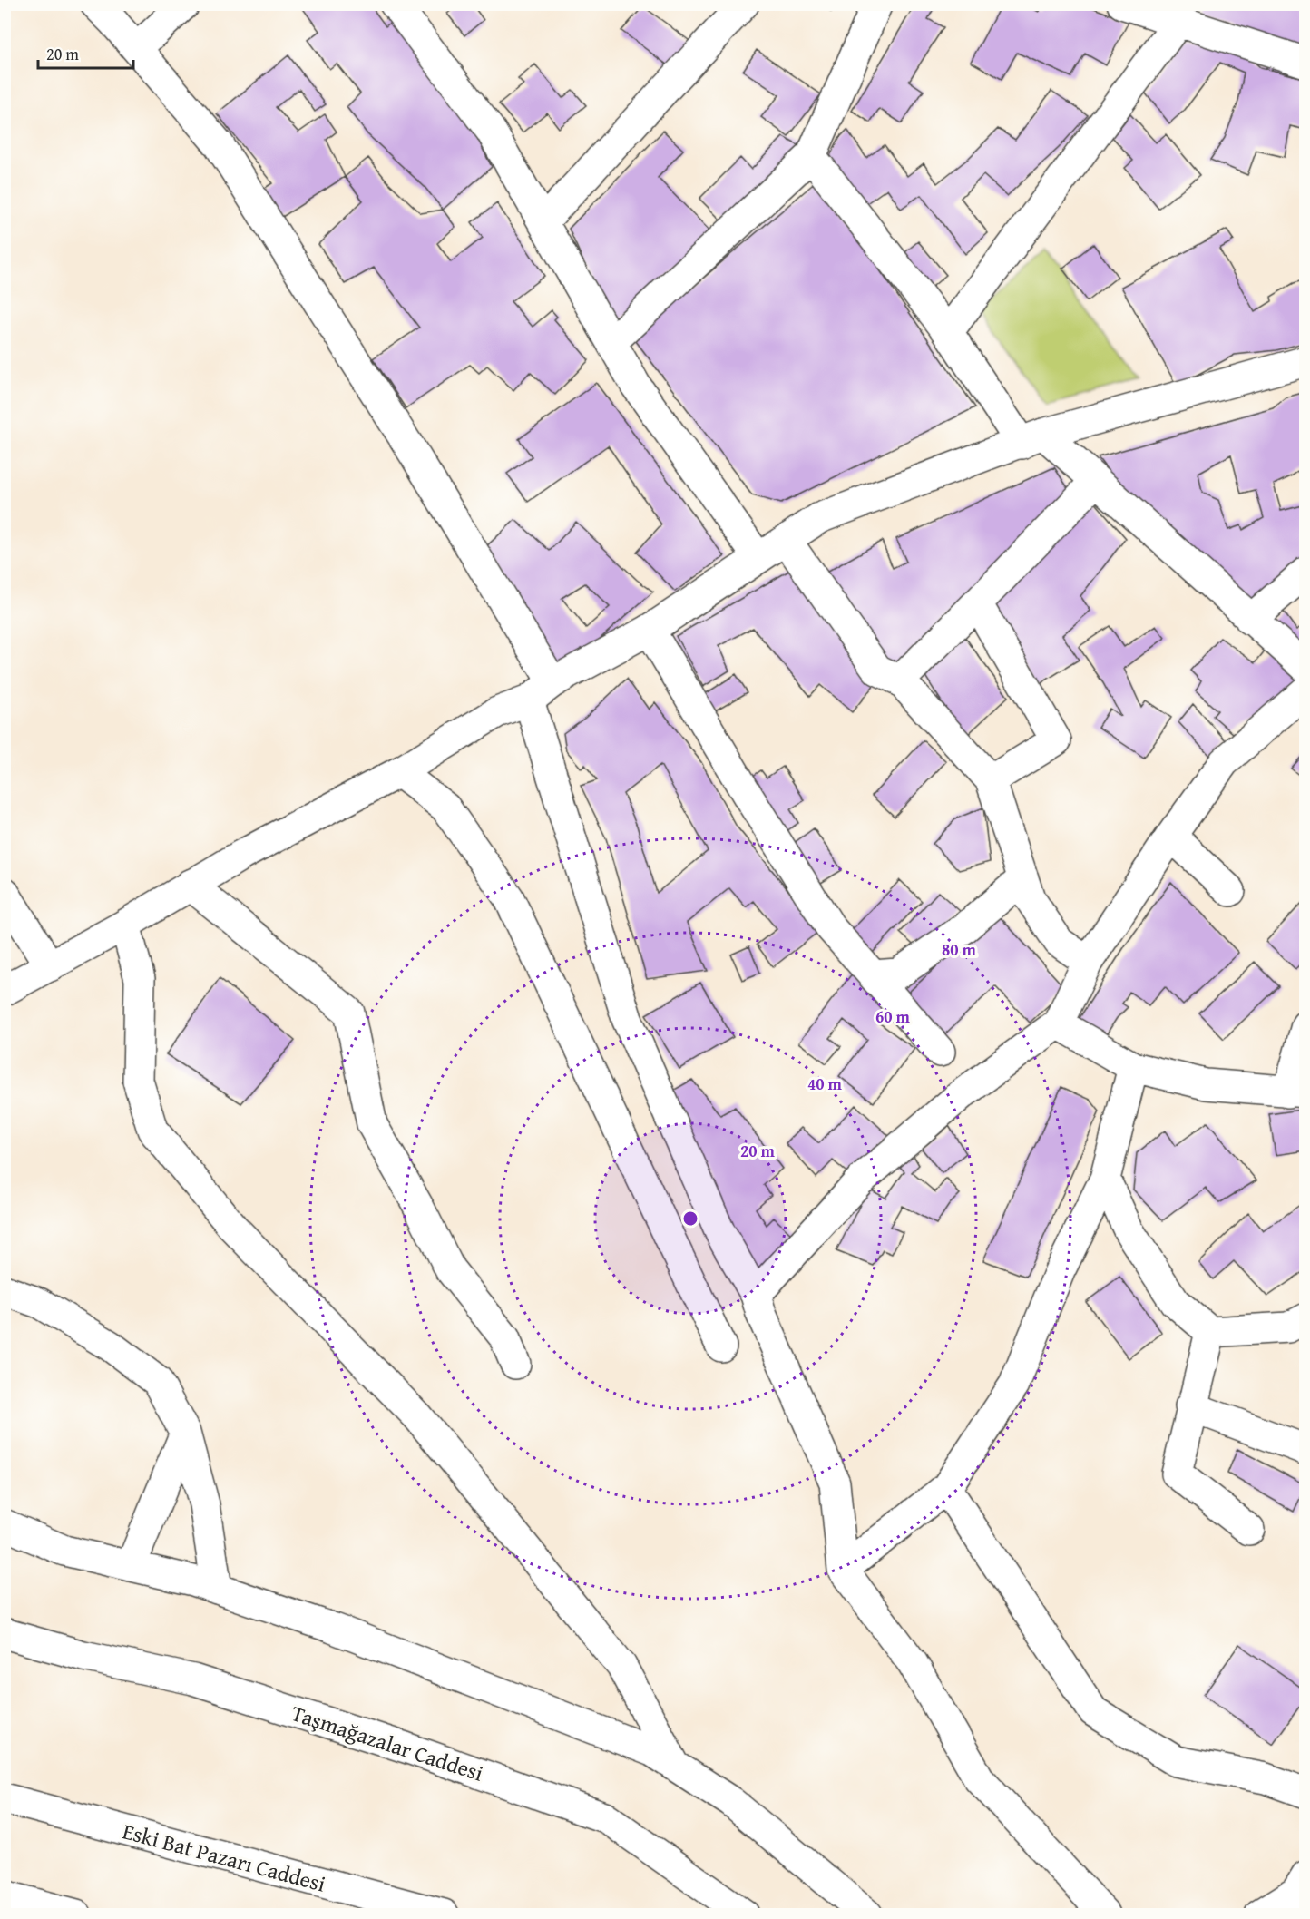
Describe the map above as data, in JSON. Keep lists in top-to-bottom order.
{
  "streets": {
    "street": ["Taşmağazalar Caddesi", "Eski Bat Pazarı Caddesi"]
  },
  "scale_bar": "20 m",
  "rings": [
    "80 m",
    "60 m",
    "40 m",
    "20 m"
  ]
}
